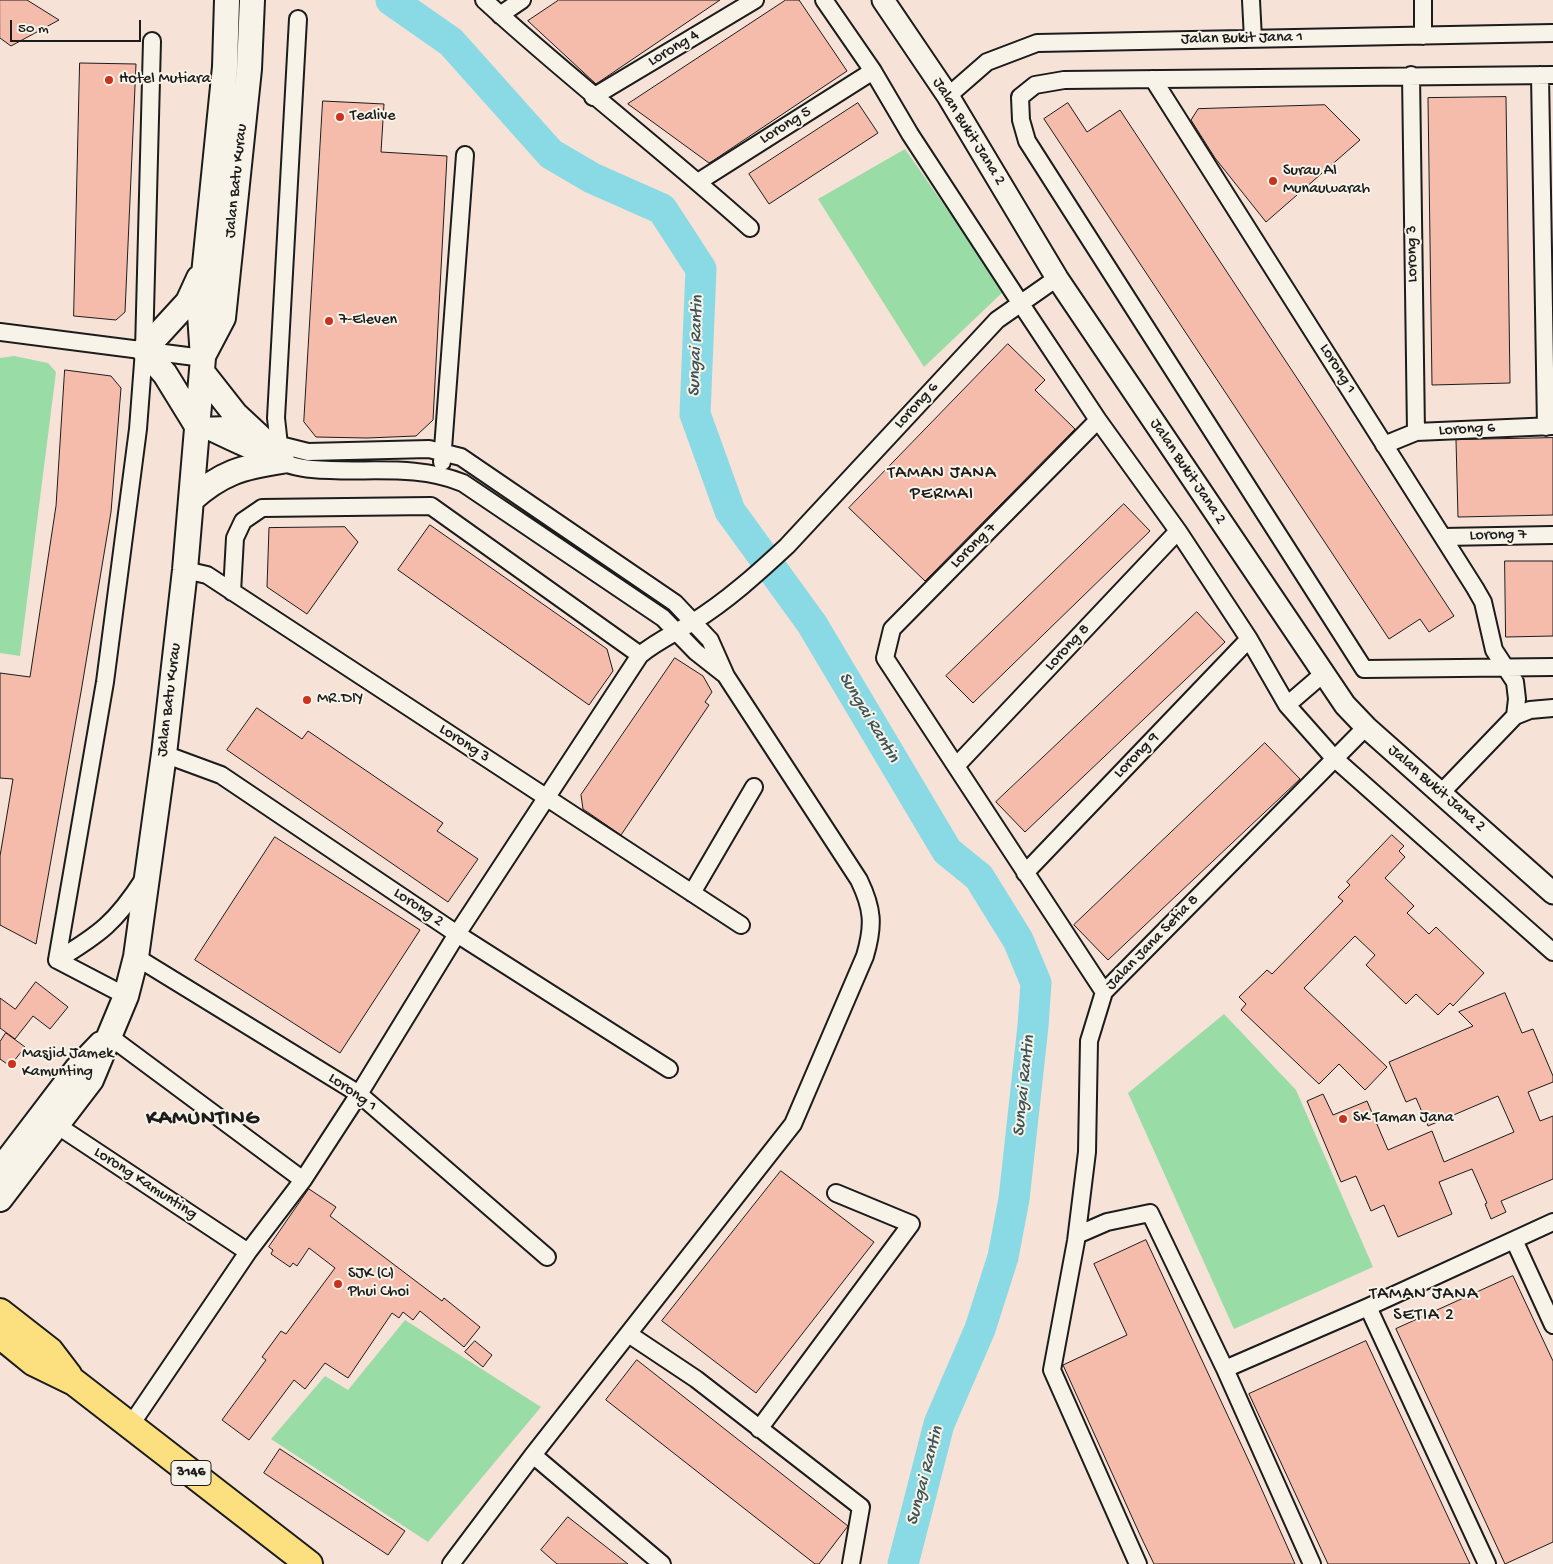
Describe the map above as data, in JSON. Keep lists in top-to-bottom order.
{
  "streets": {
    "main road": ["Jalan Batu Kurau", "3146"],
    "street": [
      "Jalan Bukit Jana 1",
      "Lorong 4",
      "Lorong 5",
      "Jalan Bukit Jana 2",
      "Lorong 3",
      "Lorong 1",
      "Lorong 6",
      "Lorong 7",
      "Lorong 8",
      "Lorong 9",
      "Lorong 2",
      "Jalan Jana Setia 8",
      "Lorong Kamunting"
    ]
  },
  "crossings": [
    ["Jalan Bukit Jana 1", "Jalan Bukit Jana 2"],
    ["Jalan Bukit Jana 2", "Lorong 6"],
    ["Jalan Bukit Jana 2", "Jalan Jana Setia 8"],
    ["Jalan Batu Kurau", "Lorong 3"],
    ["Jalan Batu Kurau", "Lorong 1"],
    ["Jalan Batu Kurau", "Lorong 2"],
    ["Jalan Batu Kurau", "Lorong Kamunting"],
    ["Lorong 3", "Lorong 6"],
    ["Lorong 1", "Lorong 6"],
    ["Lorong 1", "Lorong 7"],
    ["Lorong 6", "Lorong 2"],
    ["Lorong 6", "Lorong Kamunting"],
    ["Lorong 6", "3146"],
    ["Lorong 7", "Lorong 8"]
  ],
  "districts": ["TAMAN JANA PERMAI", "KAMUNTING", "TAMAN JANA SETIA 2"],
  "water": ["Sungai Rantin"],
  "places": [
    "Hotel Mutiara",
    "Tealive",
    "Surau Al Munauwarah",
    "7-Eleven",
    "MR.DIY",
    "Masjid Jamek Kamunting",
    "SK Taman Jana",
    "SJK (C) Phui Choi"
  ],
  "scale_bar": "50 m"
}
